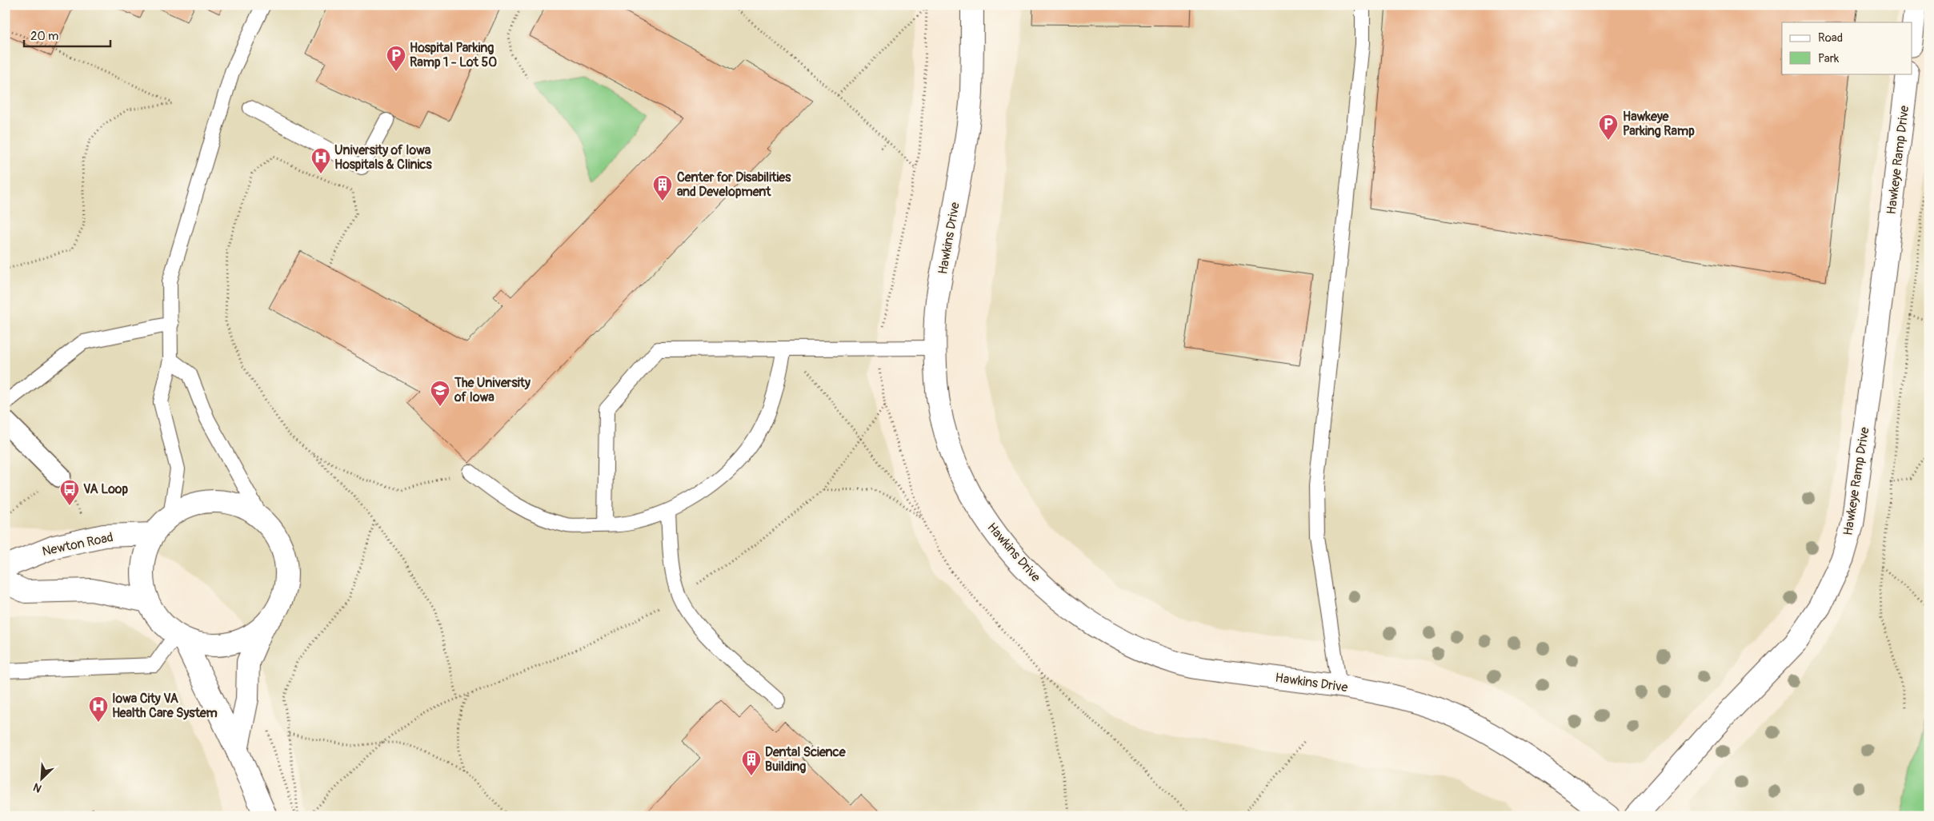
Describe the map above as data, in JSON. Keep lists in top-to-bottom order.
{
  "streets": {
    "street": ["Hawkeye Ramp Drive", "Hawkins Drive", "Newton Road"]
  },
  "places": {
    "parking": ["Hospital Parking Ramp 1 - Lot 50", "Hawkeye Parking Ramp"],
    "hospital": ["University of Iowa Hospitals & Clinics", "Iowa City VA Health Care System"],
    "building": ["Center for Disabilities and Development", "Dental Science Building"],
    "school or university": ["The University of Iowa"],
    "bus stop": ["VA Loop"]
  },
  "legend": ["Road", "Park"],
  "scale_bar": "20 m",
  "north": "bottom left"
}
